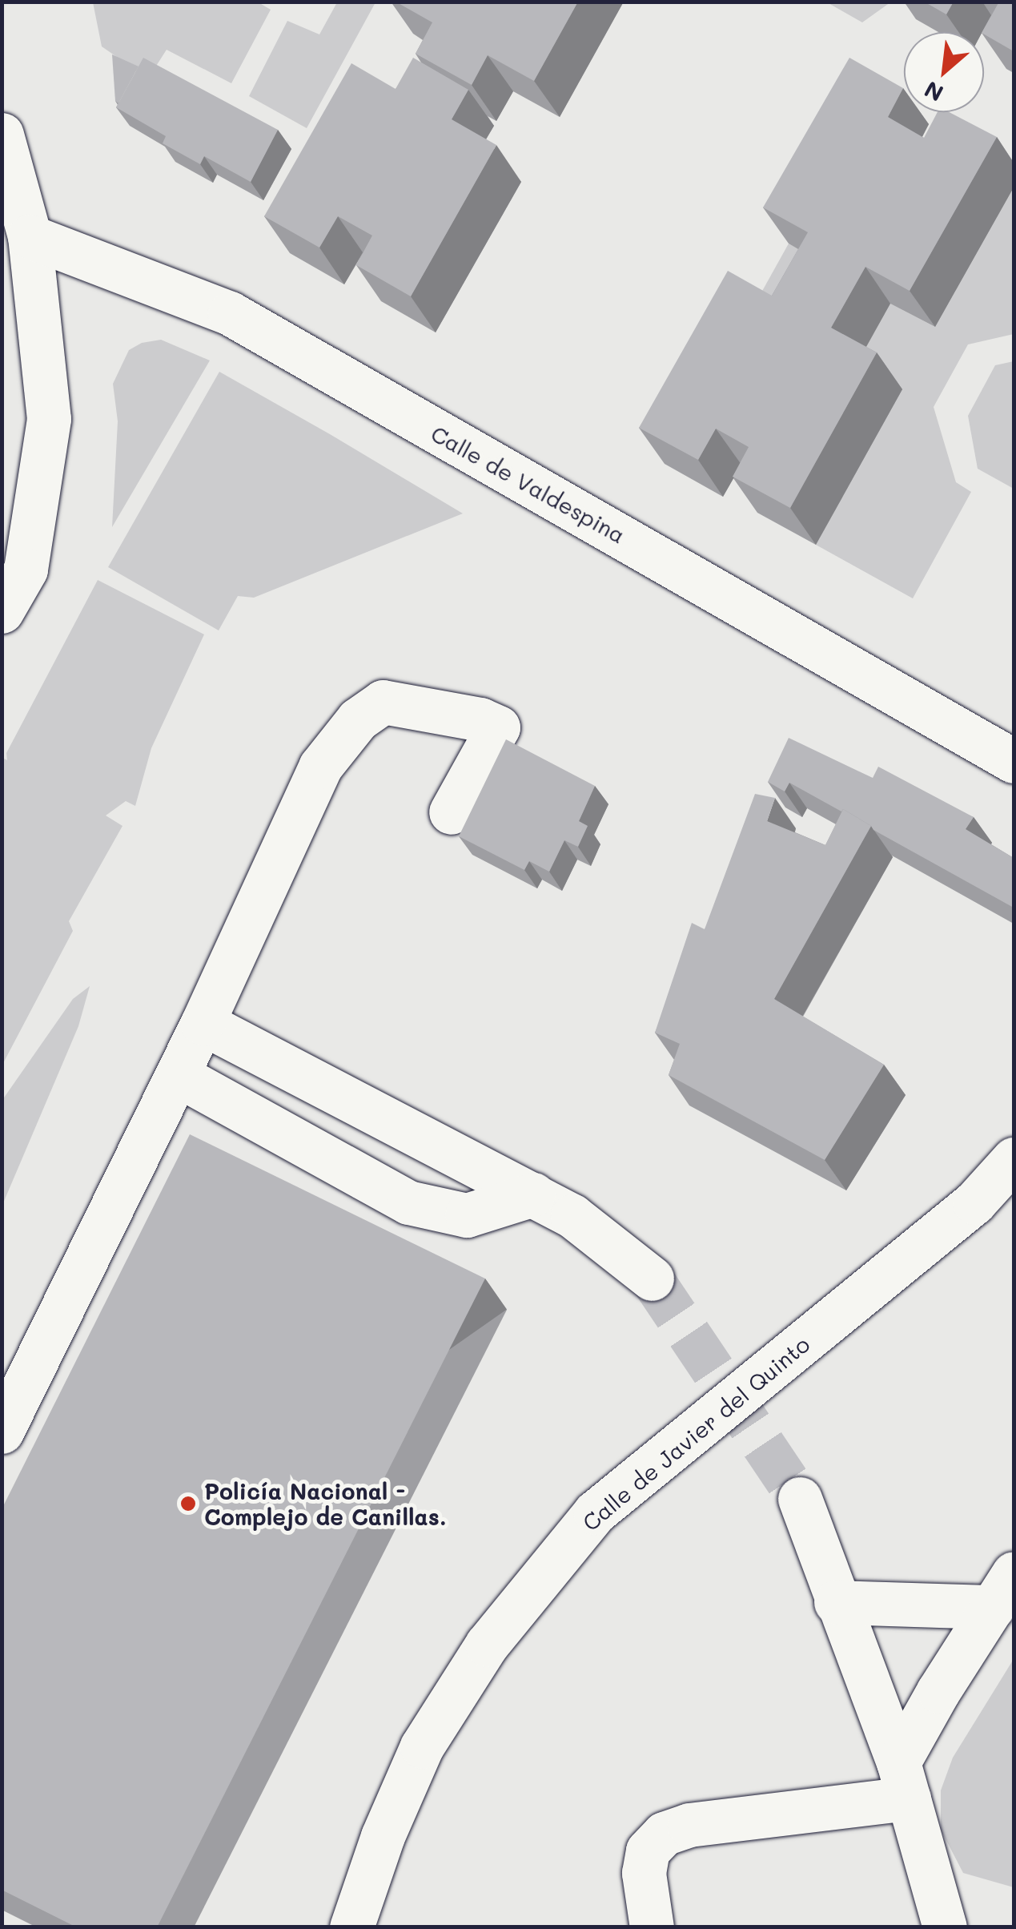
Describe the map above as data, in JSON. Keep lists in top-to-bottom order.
{
  "streets": {
    "street": ["Calle de Valdespina", "Calle de Javier del Quinto"]
  },
  "places": ["Policía Nacional - Complejo de Canillas."],
  "north": "bottom left"
}
